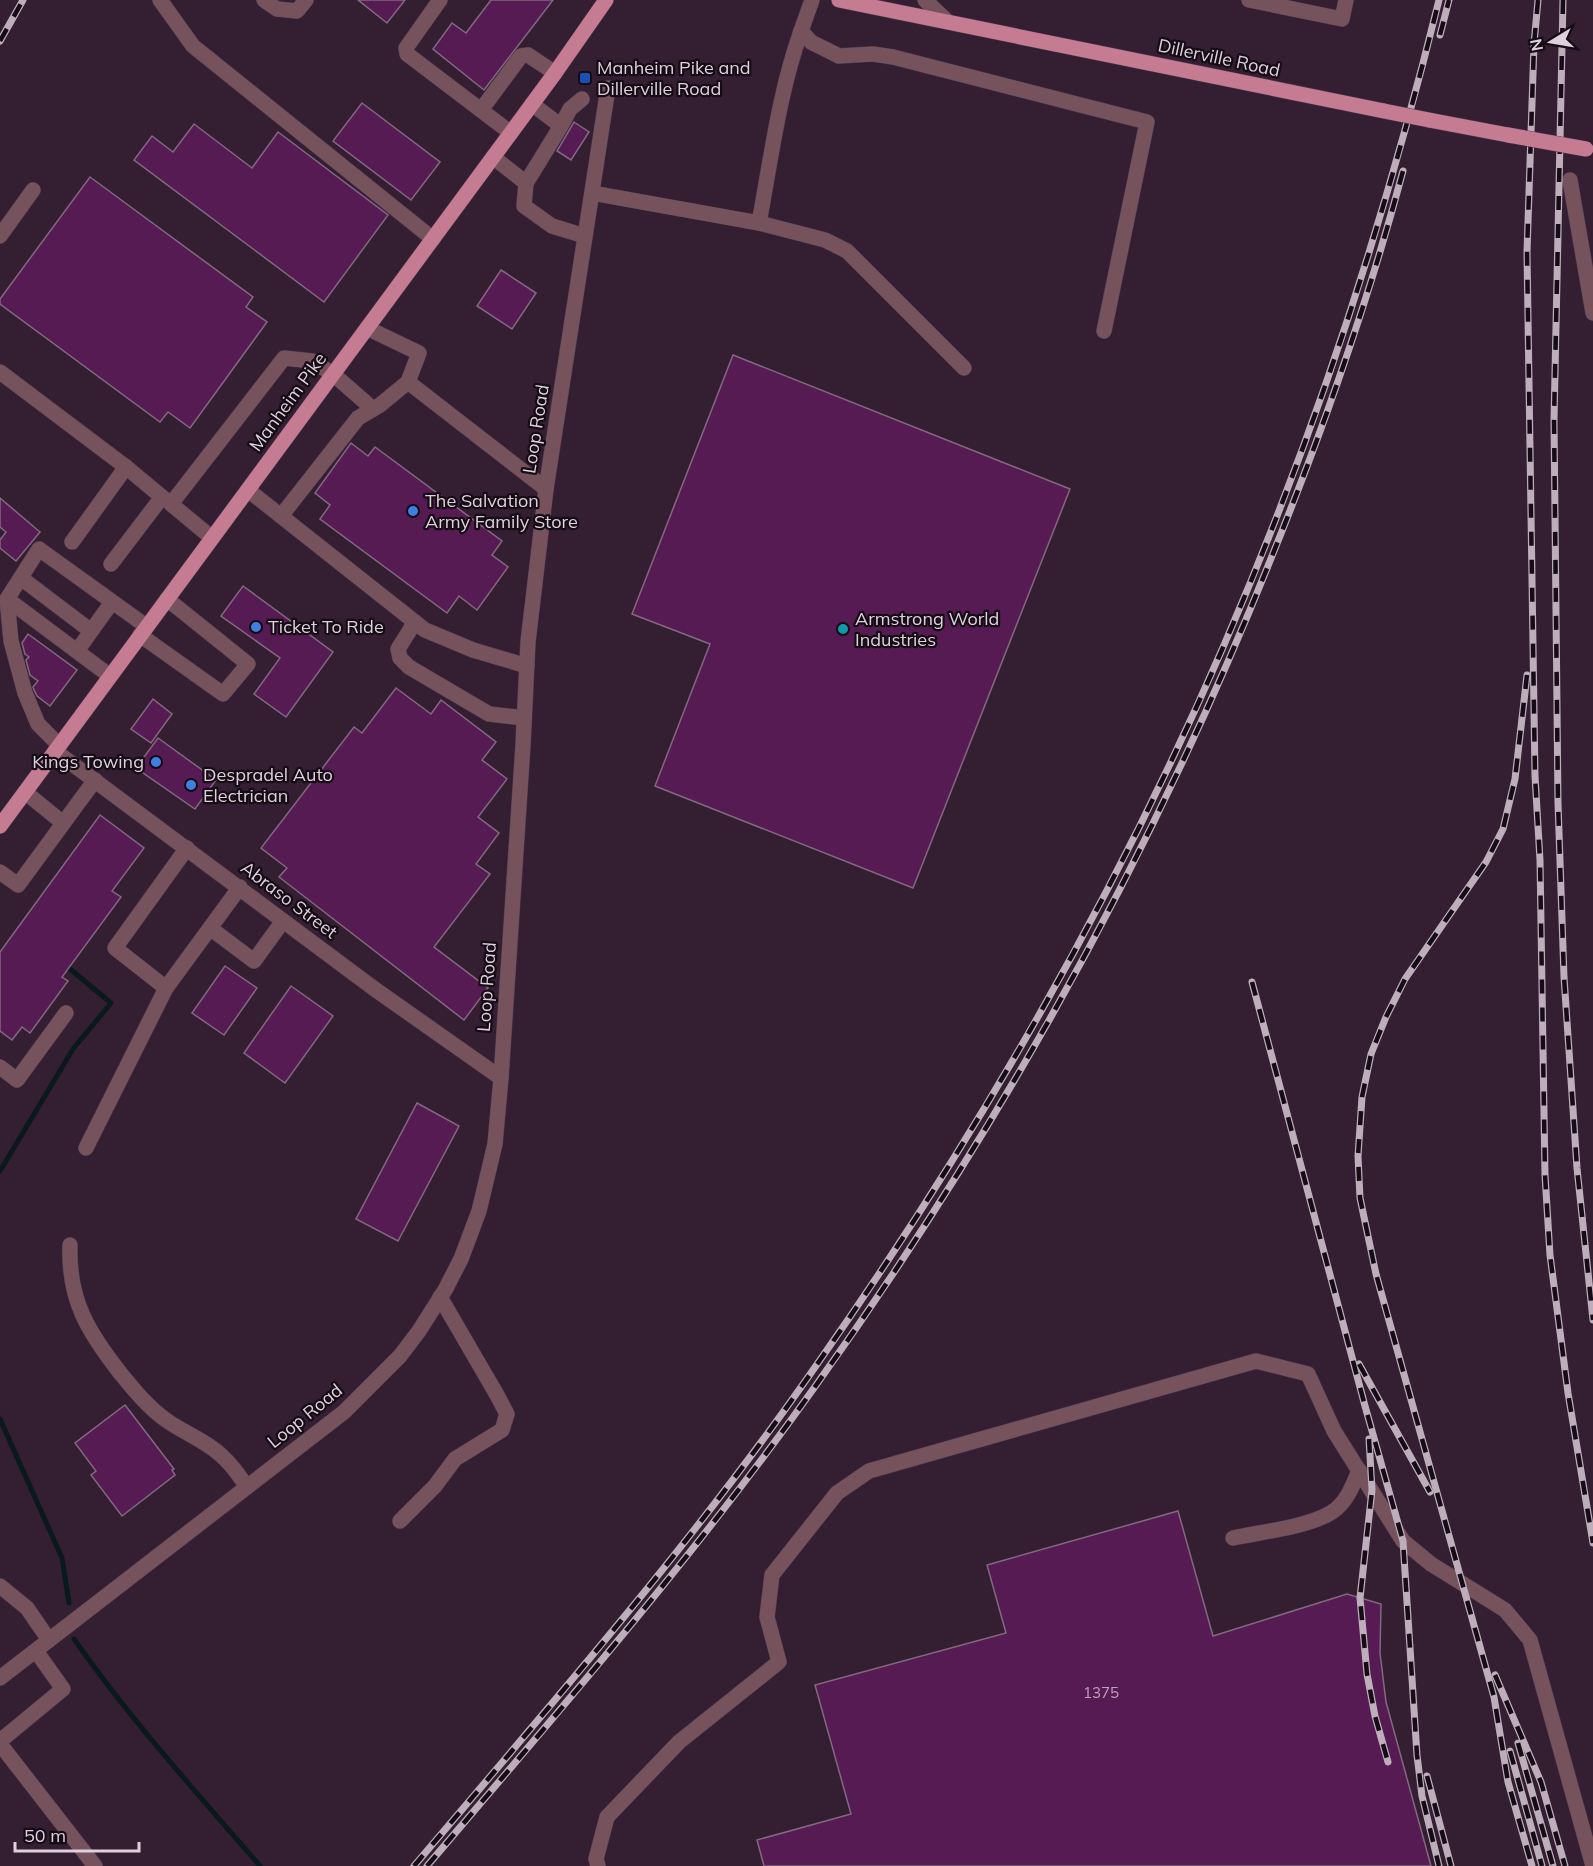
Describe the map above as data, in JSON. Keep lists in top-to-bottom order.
{
  "streets": {
    "main road": ["Dillerville Road", "Manheim Pike"],
    "street": ["Loop Road", "Abraso Street"]
  },
  "crossings": [
    ["Manheim Pike", "Abraso Street"],
    ["Loop Road", "Abraso Street"]
  ],
  "places": {
    "transit": ["Manheim Pike and Dillerville Road"],
    "other": [
      "The Salvation Army Family Store",
      "Ticket To Ride",
      "Armstrong World Industries",
      "Kings Towing",
      "Despradel Auto Electrician"
    ]
  },
  "house_numbers": ["1375"],
  "scale_bar": "50 m",
  "north": "left"
}
